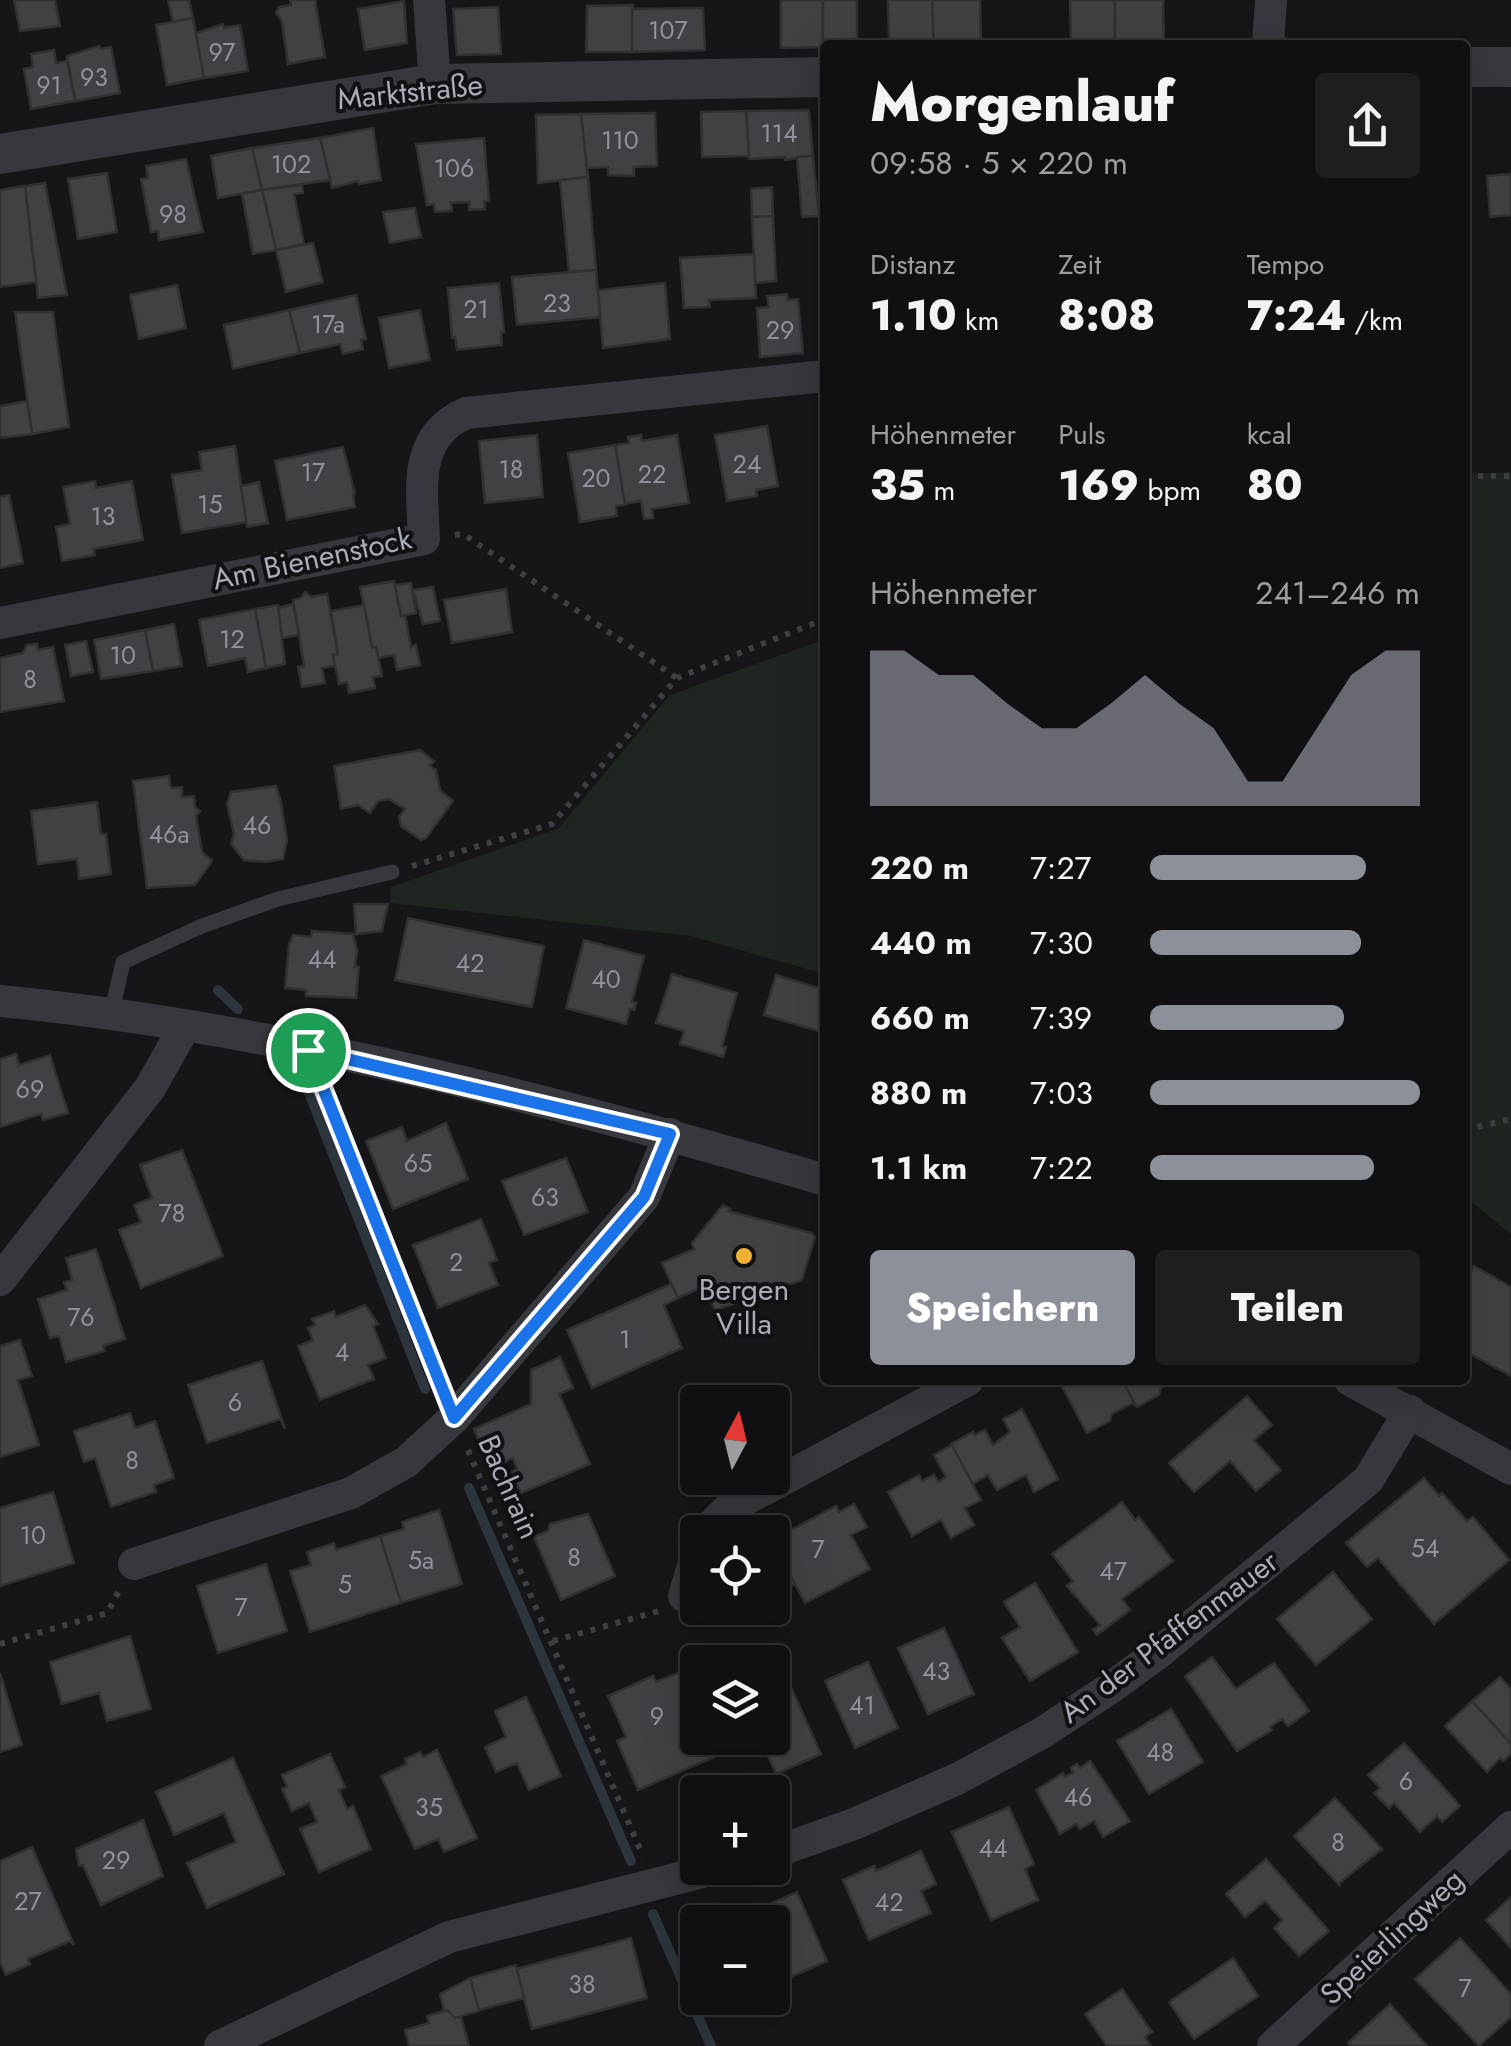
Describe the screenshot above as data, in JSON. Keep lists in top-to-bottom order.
{
  "streets": {
    "street": [
      "Marktstraße",
      "Am Bienenstock",
      "An der Pfaffenmauer",
      "Speierlingweg"
    ],
    "path": ["Bachrain"]
  },
  "places": ["Bergen Villa"],
  "house_numbers": [
    "107",
    "97",
    "93",
    "91",
    "114",
    "110",
    "102",
    "106",
    "98",
    "23",
    "21",
    "17a",
    "29",
    "24",
    "18",
    "17",
    "22",
    "20",
    "15",
    "13",
    "12",
    "10",
    "8",
    "46",
    "46a",
    "44",
    "42",
    "40",
    "69",
    "65",
    "63",
    "78",
    "2",
    "76",
    "1",
    "4",
    "6",
    "8",
    "10",
    "54",
    "7",
    "8",
    "5a",
    "47",
    "5",
    "7",
    "43",
    "41",
    "9",
    "48",
    "6",
    "46",
    "35",
    "8",
    "44",
    "29",
    "27",
    "42",
    "38",
    "7"
  ],
  "north": "top",
  "page": {
    "heading": ["Morgenlauf", "09:58 · 5 × 220 m"],
    "stats": [
      ["Distanz", "1.10 km"],
      ["Zeit", "8:08"],
      ["Tempo", "7:24 /km"],
      ["Höhenmeter", "35 m"],
      ["Puls", "169 bpm"],
      ["kcal", "80"]
    ],
    "chart": ["Höhenmeter", "241–246 m"],
    "list": [
      {
        "name": "220 m",
        "note": "7:27"
      },
      {
        "name": "440 m",
        "note": "7:30"
      },
      {
        "name": "660 m",
        "note": "7:39"
      },
      {
        "name": "880 m",
        "note": "7:03"
      },
      {
        "name": "1.1 km",
        "note": "7:22"
      }
    ],
    "buttons": ["Speichern", "Teilen"],
    "map_buttons": ["+", "−"]
  }
}
